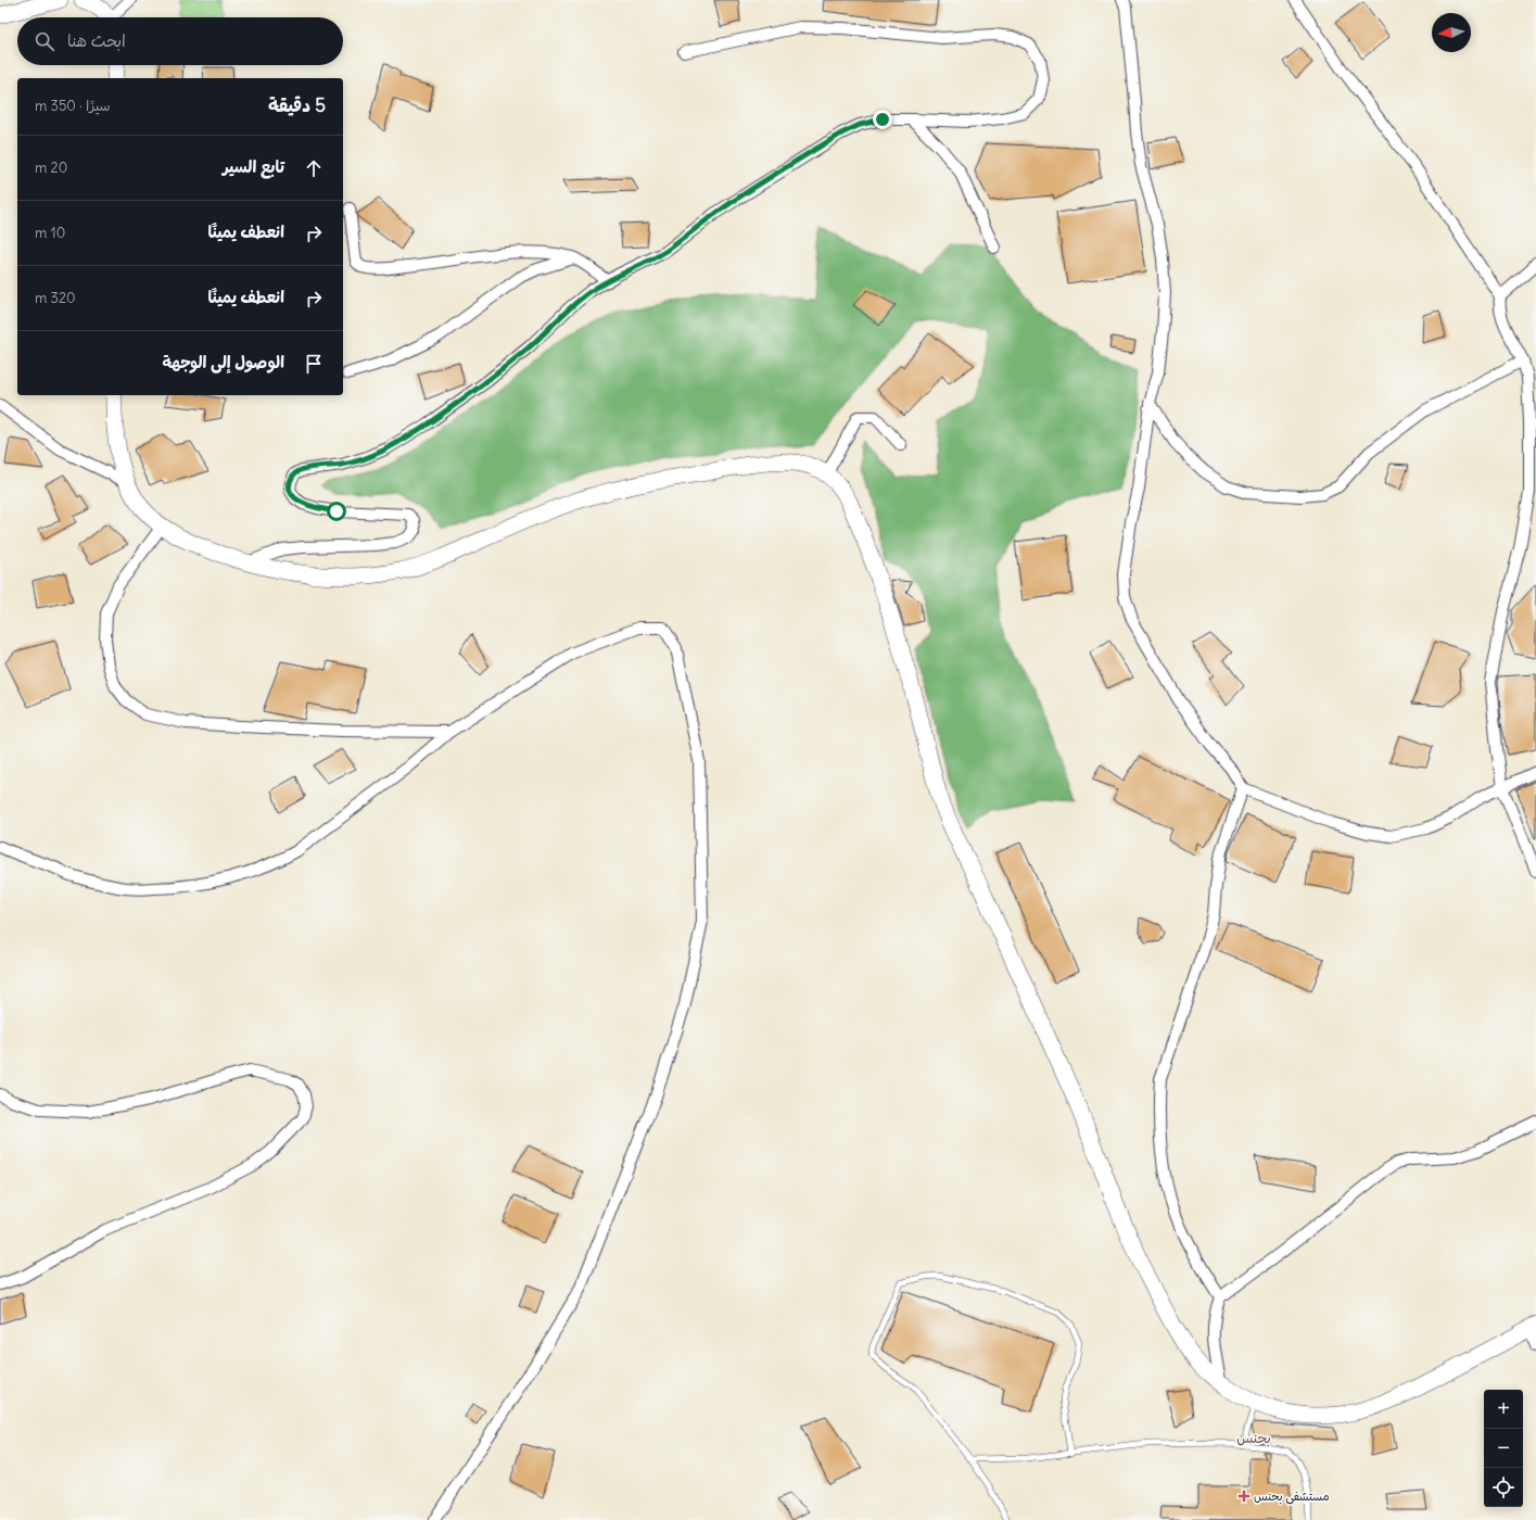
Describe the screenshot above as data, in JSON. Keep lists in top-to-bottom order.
{
  "districts": ["بحنس"],
  "places": {
    "health": ["مستشفى بحنس"]
  },
  "north": "left",
  "page": {
    "search": "ابحث هنا",
    "heading": ["5 دقيقة", "سيرًا · 350 m"],
    "list": [
      ["تابع السير", "20 m"],
      ["انعطف يمينًا", "10 m"],
      ["انعطف يمينًا", "320 m"],
      "الوصول إلى الوجهة"
    ],
    "map_buttons": ["+", "−"]
  }
}
